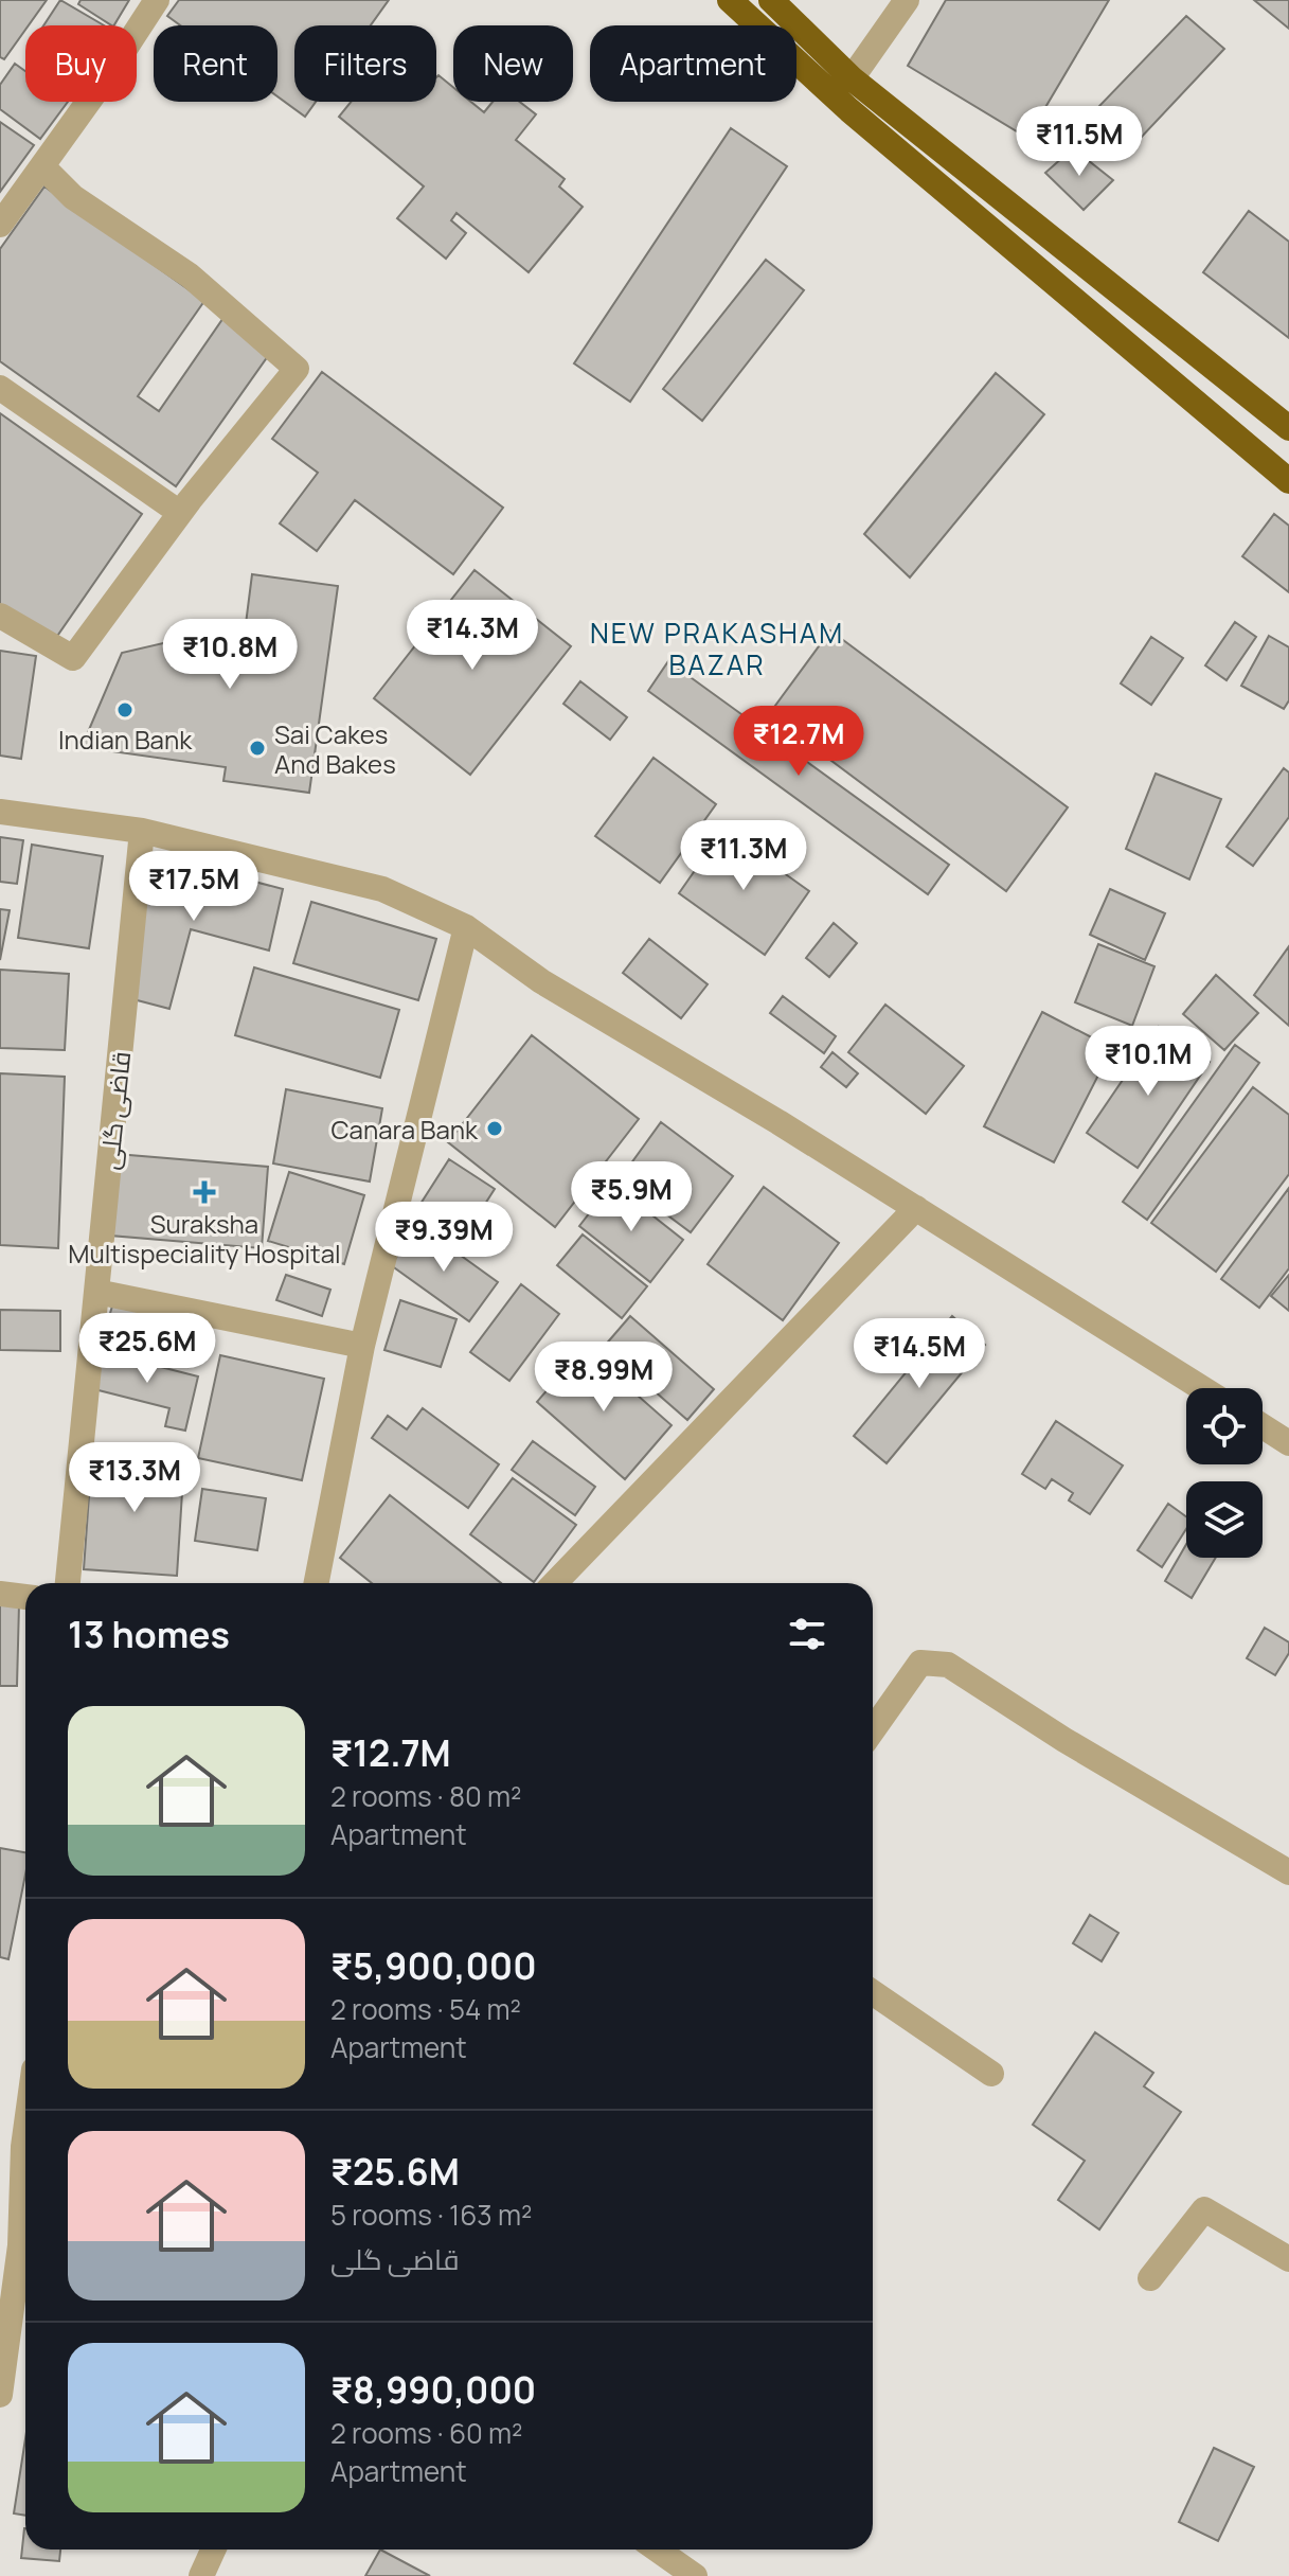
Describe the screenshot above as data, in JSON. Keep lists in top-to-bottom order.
{
  "streets": {
    "street": ["قاضی گلی"]
  },
  "districts": ["NEW PRAKASHAM BAZAR"],
  "places": {
    "other": ["Indian Bank", "Sai Cakes And Bakes", "Canara Bank"],
    "health": ["Suraksha Multispeciality Hospital"]
  },
  "page": {
    "chip": [
      "Buy",
      "Rent",
      "Filters",
      "New",
      "Apartment"
    ],
    "price": [
      "₹11.5M",
      "₹14.3M",
      "₹10.8M",
      "₹12.7M",
      "₹11.3M",
      "₹17.5M",
      "₹10.1M",
      "₹5.9M",
      "₹9.39M",
      "₹25.6M",
      "₹14.5M",
      "₹8.99M",
      "₹13.3M"
    ],
    "heading": "13 homes",
    "list": [
      {
        "name": "₹12.7M",
        "note": "2 rooms · 80 m² · Apartment"
      },
      {
        "name": "₹5,900,000",
        "note": "2 rooms · 54 m² · Apartment"
      },
      {
        "name": "₹25.6M",
        "note": "5 rooms · 163 m² · قاضی گلی"
      },
      {
        "name": "₹8,990,000",
        "note": "2 rooms · 60 m² · Apartment"
      }
    ]
  }
}
